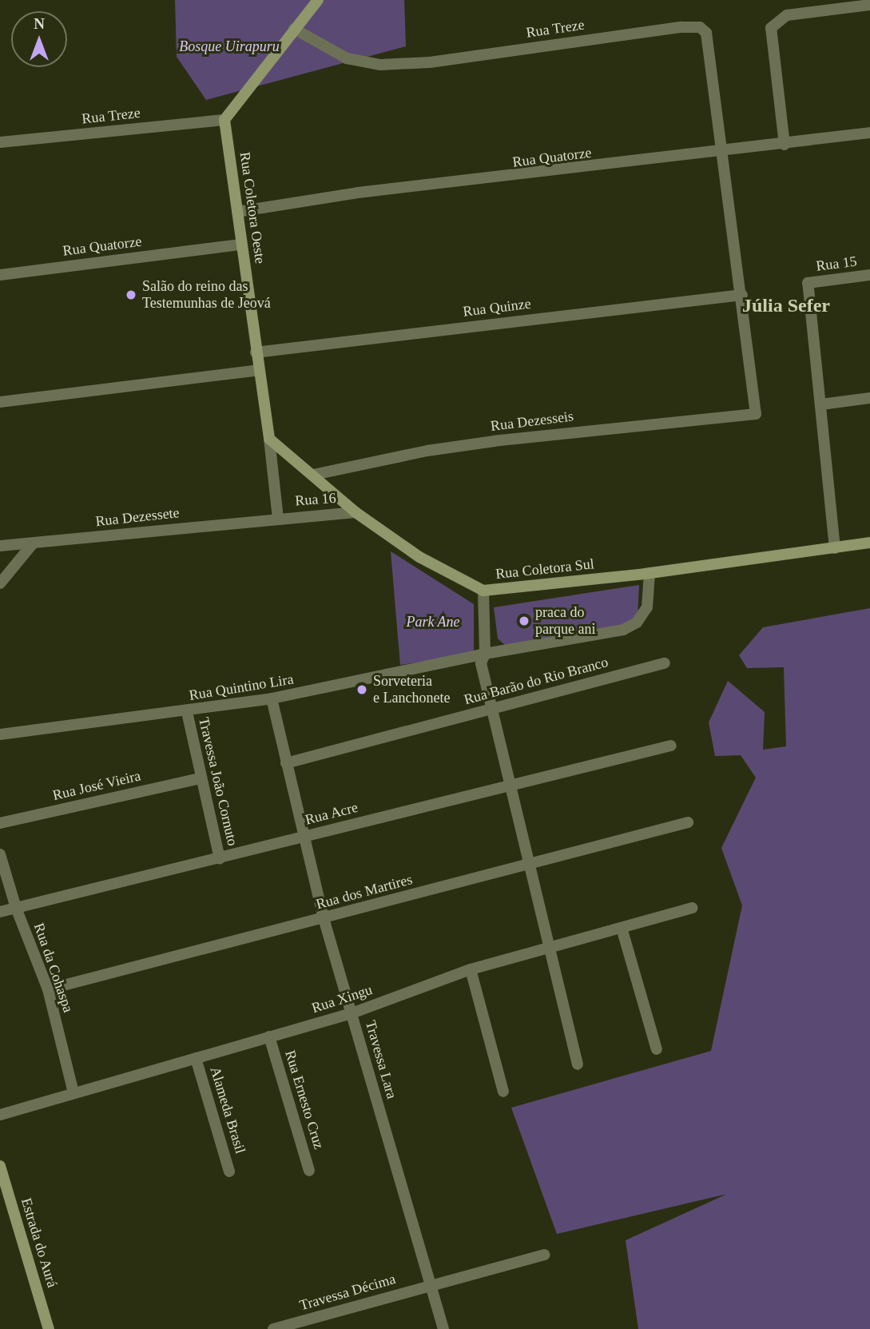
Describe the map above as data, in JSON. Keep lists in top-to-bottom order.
{
  "streets": {
    "street": [
      "Rua Treze",
      "Rua Quatorze",
      "Rua Coletora Oeste",
      "Rua 15",
      "Rua Quinze",
      "Rua Dezesseis",
      "Rua 16",
      "Rua Dezessete",
      "Rua Coletora Sul",
      "Rua Barão do Rio Branco",
      "Rua Quintino Lira",
      "Travessa João Cornuto",
      "Rua José Vieira",
      "Rua Acre",
      "Rua dos Martires",
      "Rua da Cohaspa",
      "Rua Xingu",
      "Travessa Lara",
      "Rua Ernesto Cruz",
      "Alameda Brasil",
      "Estrada do Aurá",
      "Travessa Décima"
    ]
  },
  "crossings": [
    ["Rua Treze", "Rua Quatorze"],
    ["Rua Treze", "Rua Coletora Oeste"],
    ["Rua Quatorze", "Rua Coletora Oeste"],
    ["Rua Coletora Oeste", "Rua Quinze"],
    ["Rua Coletora Oeste", "Rua 16"],
    ["Rua Coletora Oeste", "Rua Dezessete"],
    ["Rua Coletora Oeste", "Rua Coletora Sul"],
    ["Rua Quinze", "Rua Dezesseis"],
    ["Rua Dezesseis", "Rua Coletora Sul"],
    ["Rua 16", "Rua Dezessete"],
    ["Rua 16", "Rua Coletora Sul"],
    ["Rua Coletora Sul", "Rua Quintino Lira"],
    ["Rua Barão do Rio Branco", "Travessa Lara"],
    ["Rua Quintino Lira", "Travessa João Cornuto"],
    ["Rua Quintino Lira", "Travessa Lara"],
    ["Travessa João Cornuto", "Rua José Vieira"],
    ["Travessa João Cornuto", "Rua Acre"],
    ["Rua Acre", "Rua da Cohaspa"],
    ["Rua Acre", "Travessa Lara"],
    ["Rua dos Martires", "Rua da Cohaspa"],
    ["Rua dos Martires", "Travessa Lara"],
    ["Rua da Cohaspa", "Rua Xingu"],
    ["Rua Xingu", "Travessa Lara"],
    ["Rua Xingu", "Rua Ernesto Cruz"],
    ["Rua Xingu", "Alameda Brasil"],
    ["Travessa Lara", "Travessa Décima"]
  ],
  "districts": ["Júlia Sefer"],
  "parks": ["Bosque Uirapuru", "Park Ane"],
  "places": ["Salão do reino das Testemunhas de Jeová", "praca do parque ani", "Sorveteria e Lanchonete"],
  "north": "top"
}
